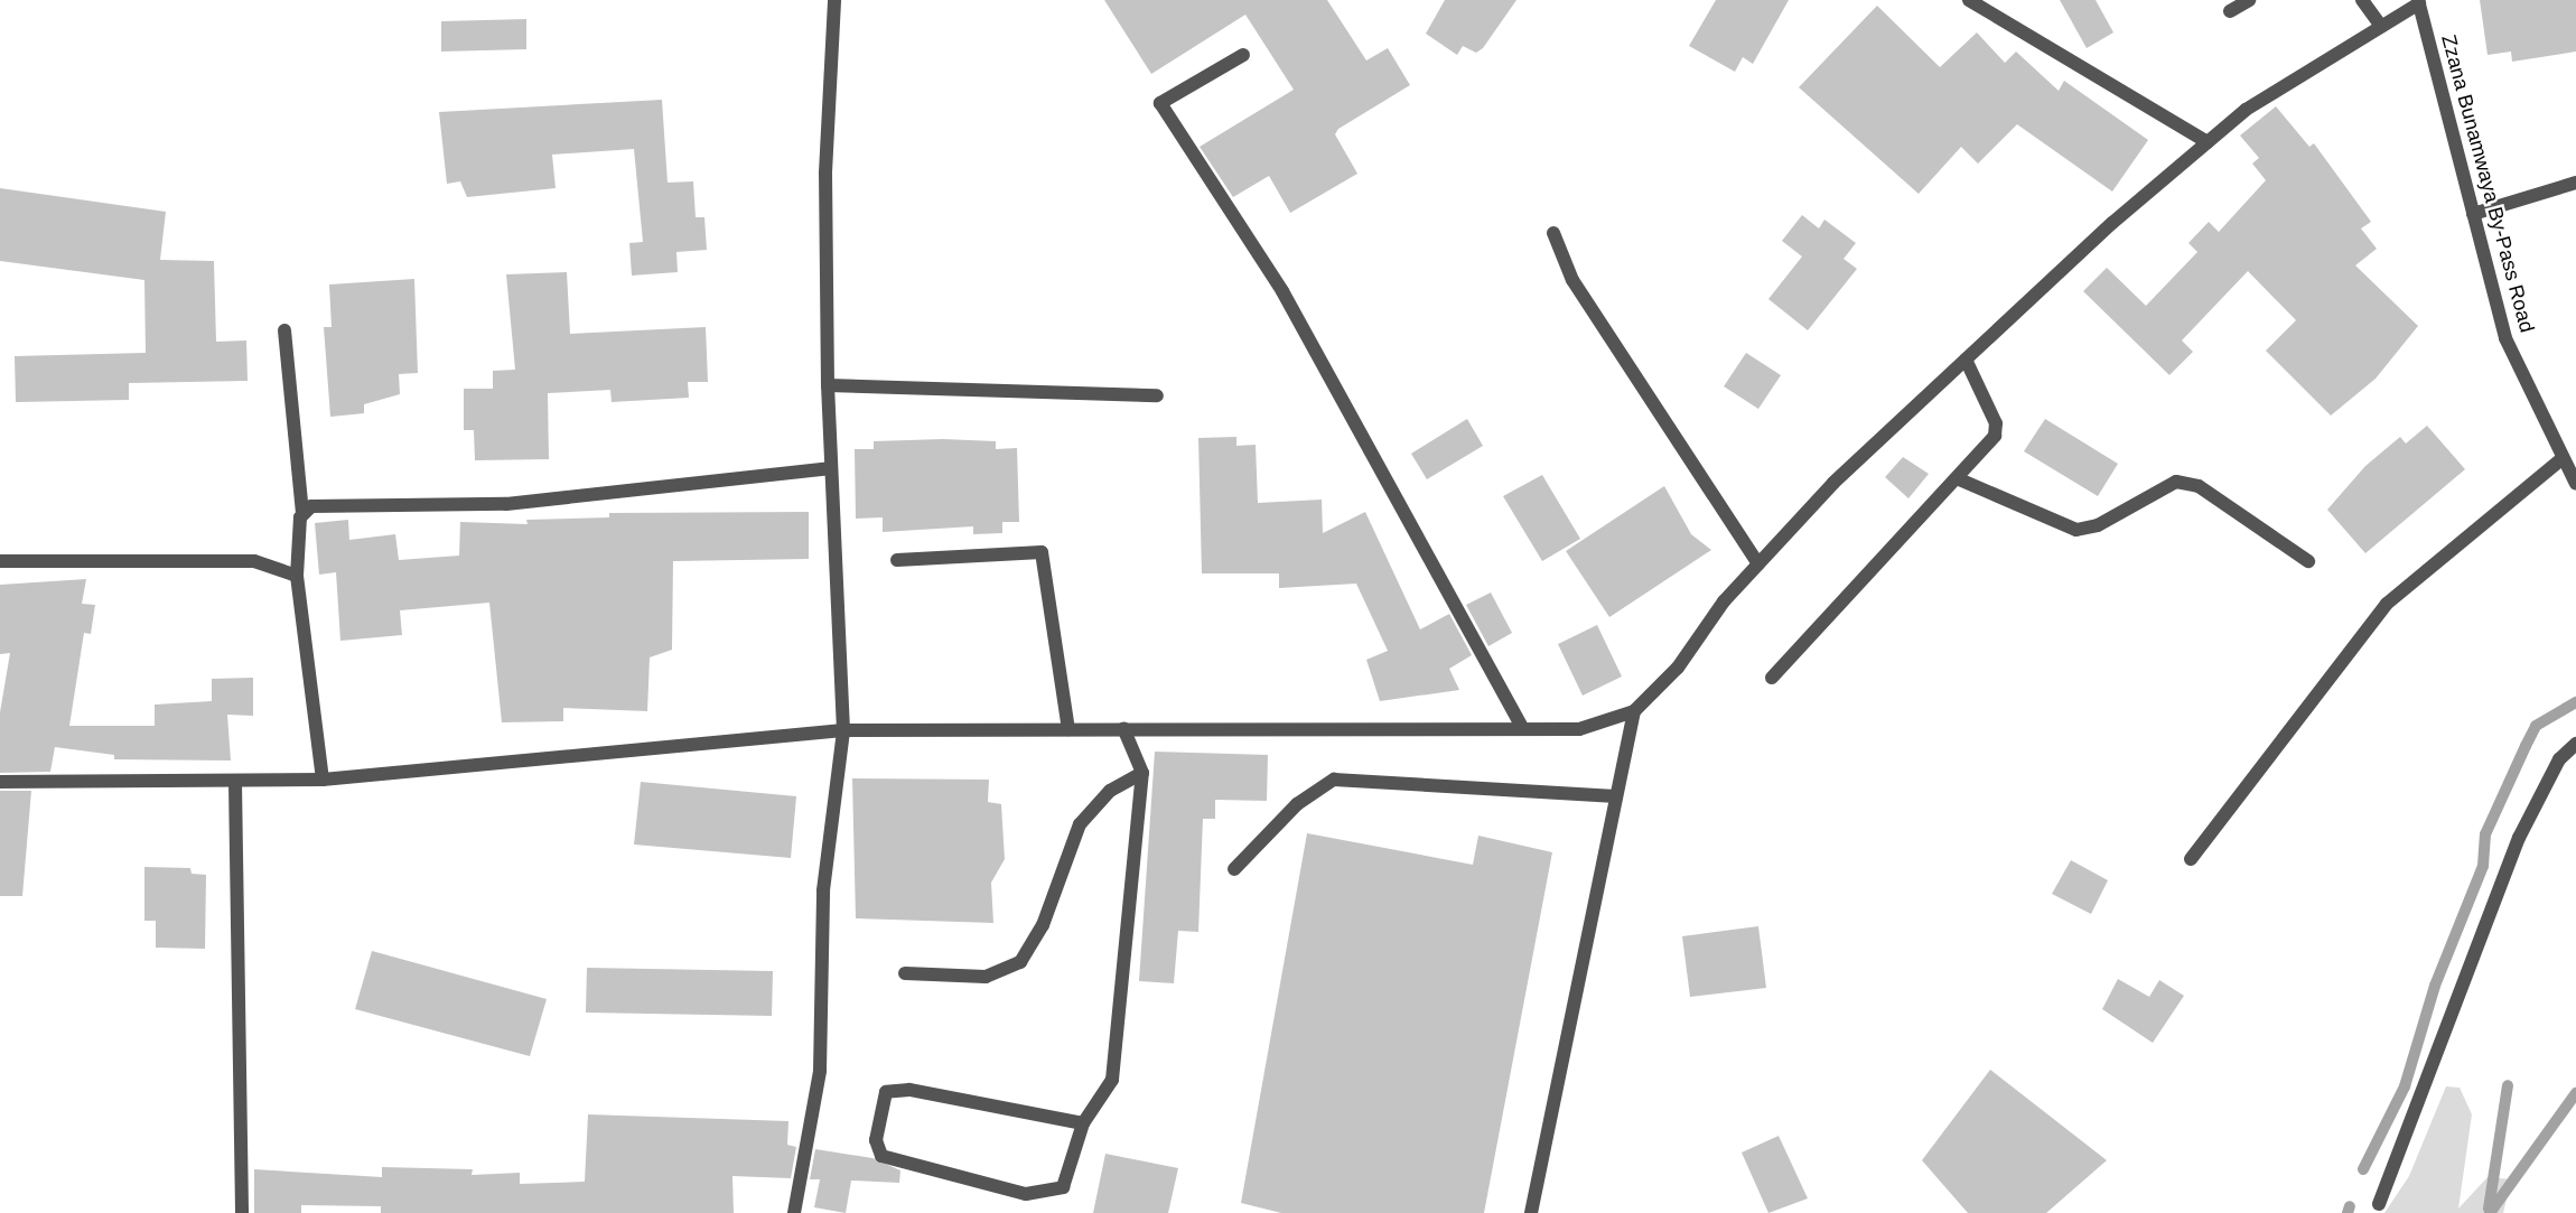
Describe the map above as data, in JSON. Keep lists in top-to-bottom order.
{
  "streets": {
    "street": ["Zzana Bunamwaya By-Pass Road"]
  }
}
